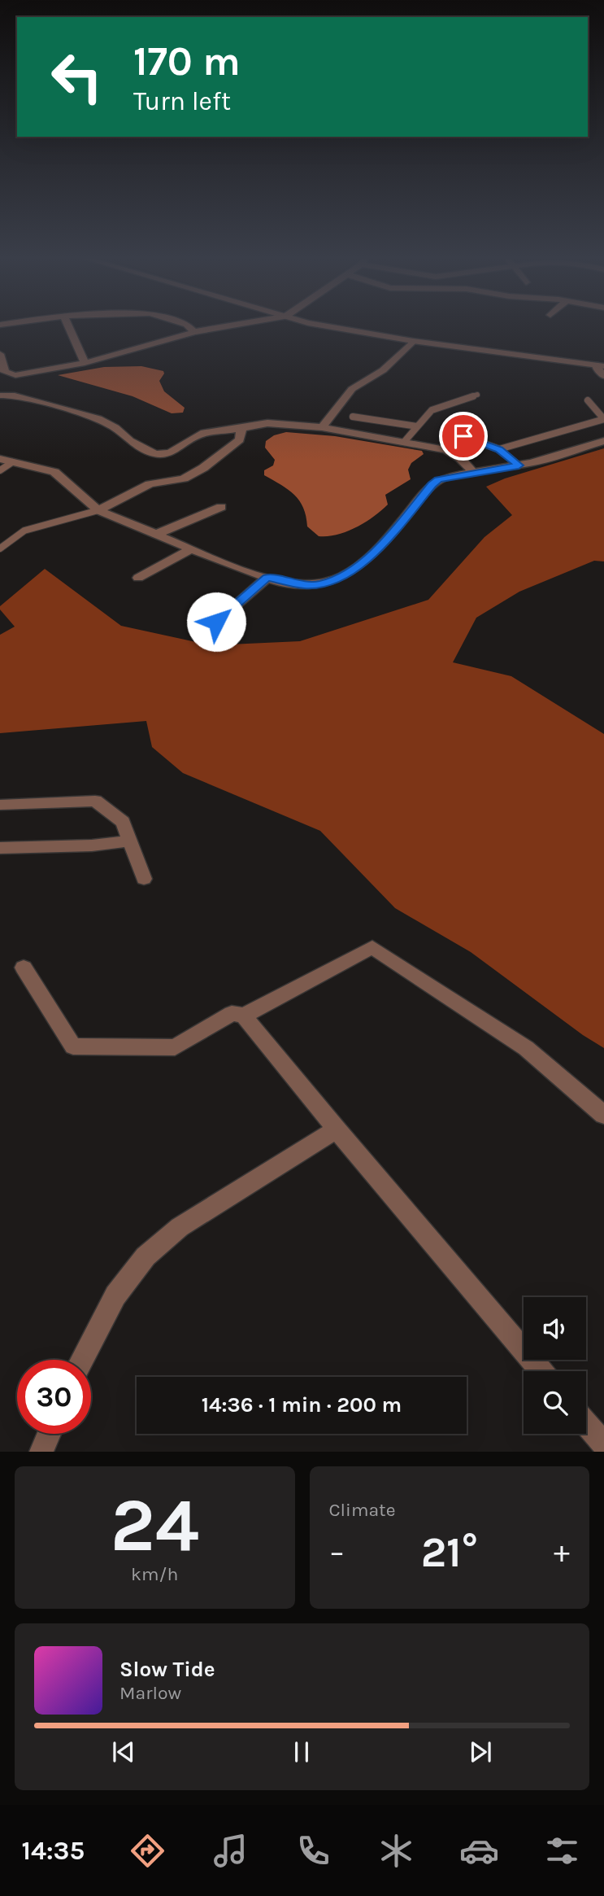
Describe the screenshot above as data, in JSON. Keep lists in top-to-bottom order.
{
  "page": {
    "turn": ["170 m", "Turn left"],
    "limit": "30",
    "trip": "14:36 · 1 min · 200 m",
    "tile": [
      ["24", "km/h"],
      "Climate"
    ],
    "heat": ["−", "21°", "+"],
    "song": ["Slow Tide", "Marlow"],
    "tabs": "14:35"
  }
}
